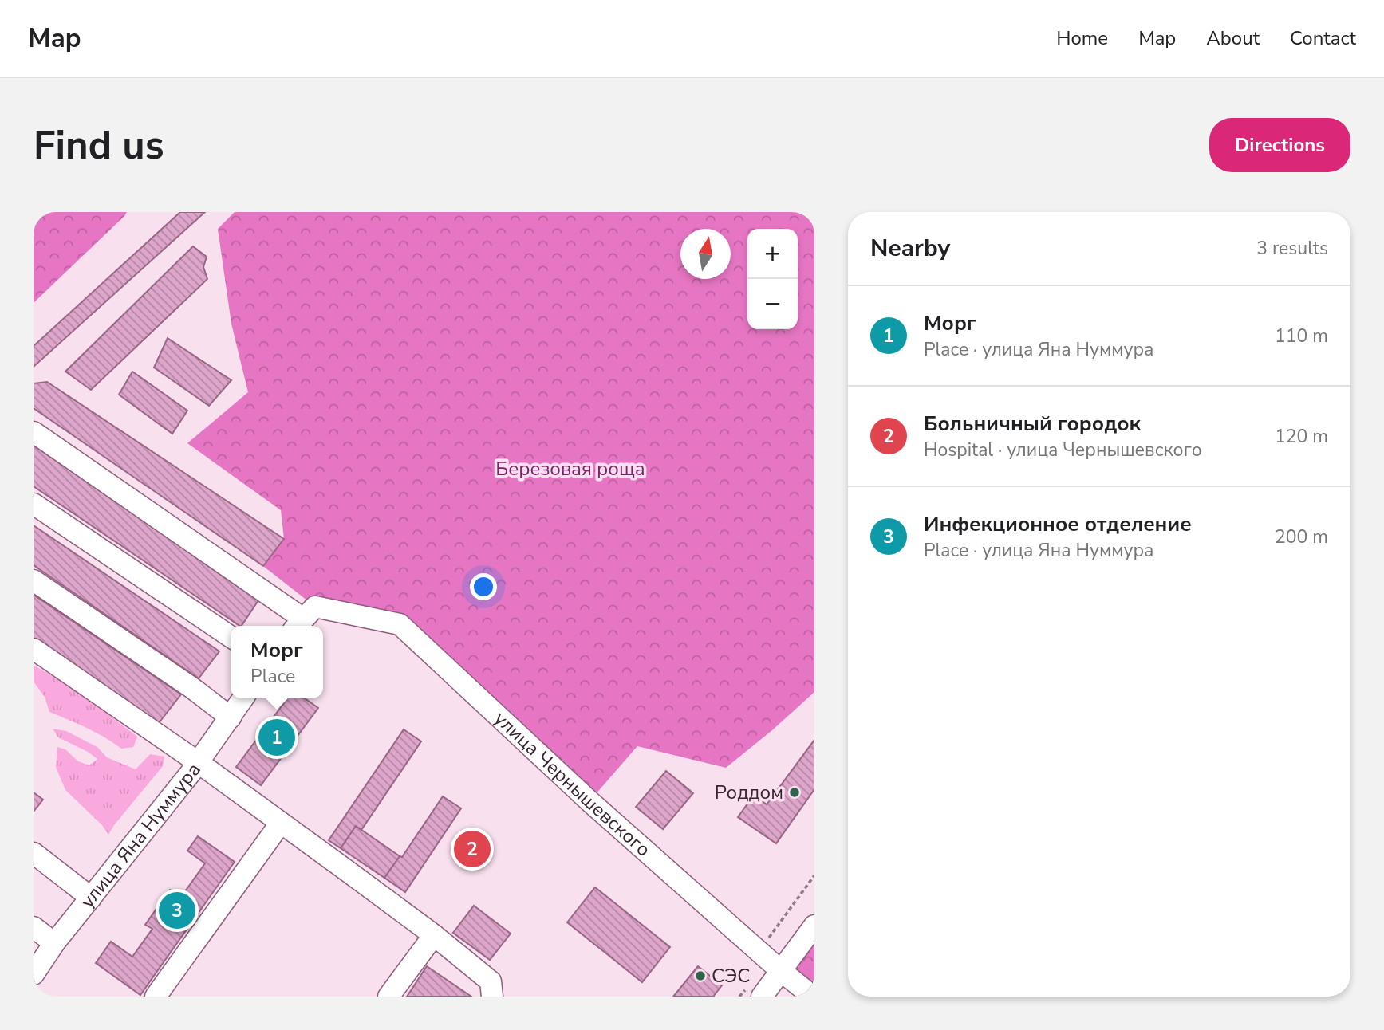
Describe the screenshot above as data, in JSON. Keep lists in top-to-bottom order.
{
  "streets": {
    "street": ["улица Чернышевского", "улица Яна Нуммура"]
  },
  "parks": ["Березовая роща"],
  "places": ["Роддом", "СЭС"],
  "north": "top",
  "page": {
    "header": "Map",
    "nav": [
      "Home",
      "Map",
      "About",
      "Contact"
    ],
    "buttons": "Directions",
    "title": "Find us",
    "heading": ["Nearby", "3 results"],
    "map_buttons": ["+", "−"],
    "list": [
      {
        "mark": "1",
        "name": "Морг",
        "note": "Place · улица Яна Нуммура",
        "value": "110 m"
      },
      {
        "mark": "2",
        "name": "Больничный городок",
        "note": "Hospital · улица Чернышевского",
        "value": "120 m"
      },
      {
        "mark": "3",
        "name": "Инфекционное отделение",
        "note": "Place · улица Яна Нуммура",
        "value": "200 m"
      }
    ],
    "popup": ["Морг", "Place"],
    "pins": ["1", "2", "3"]
  }
}
